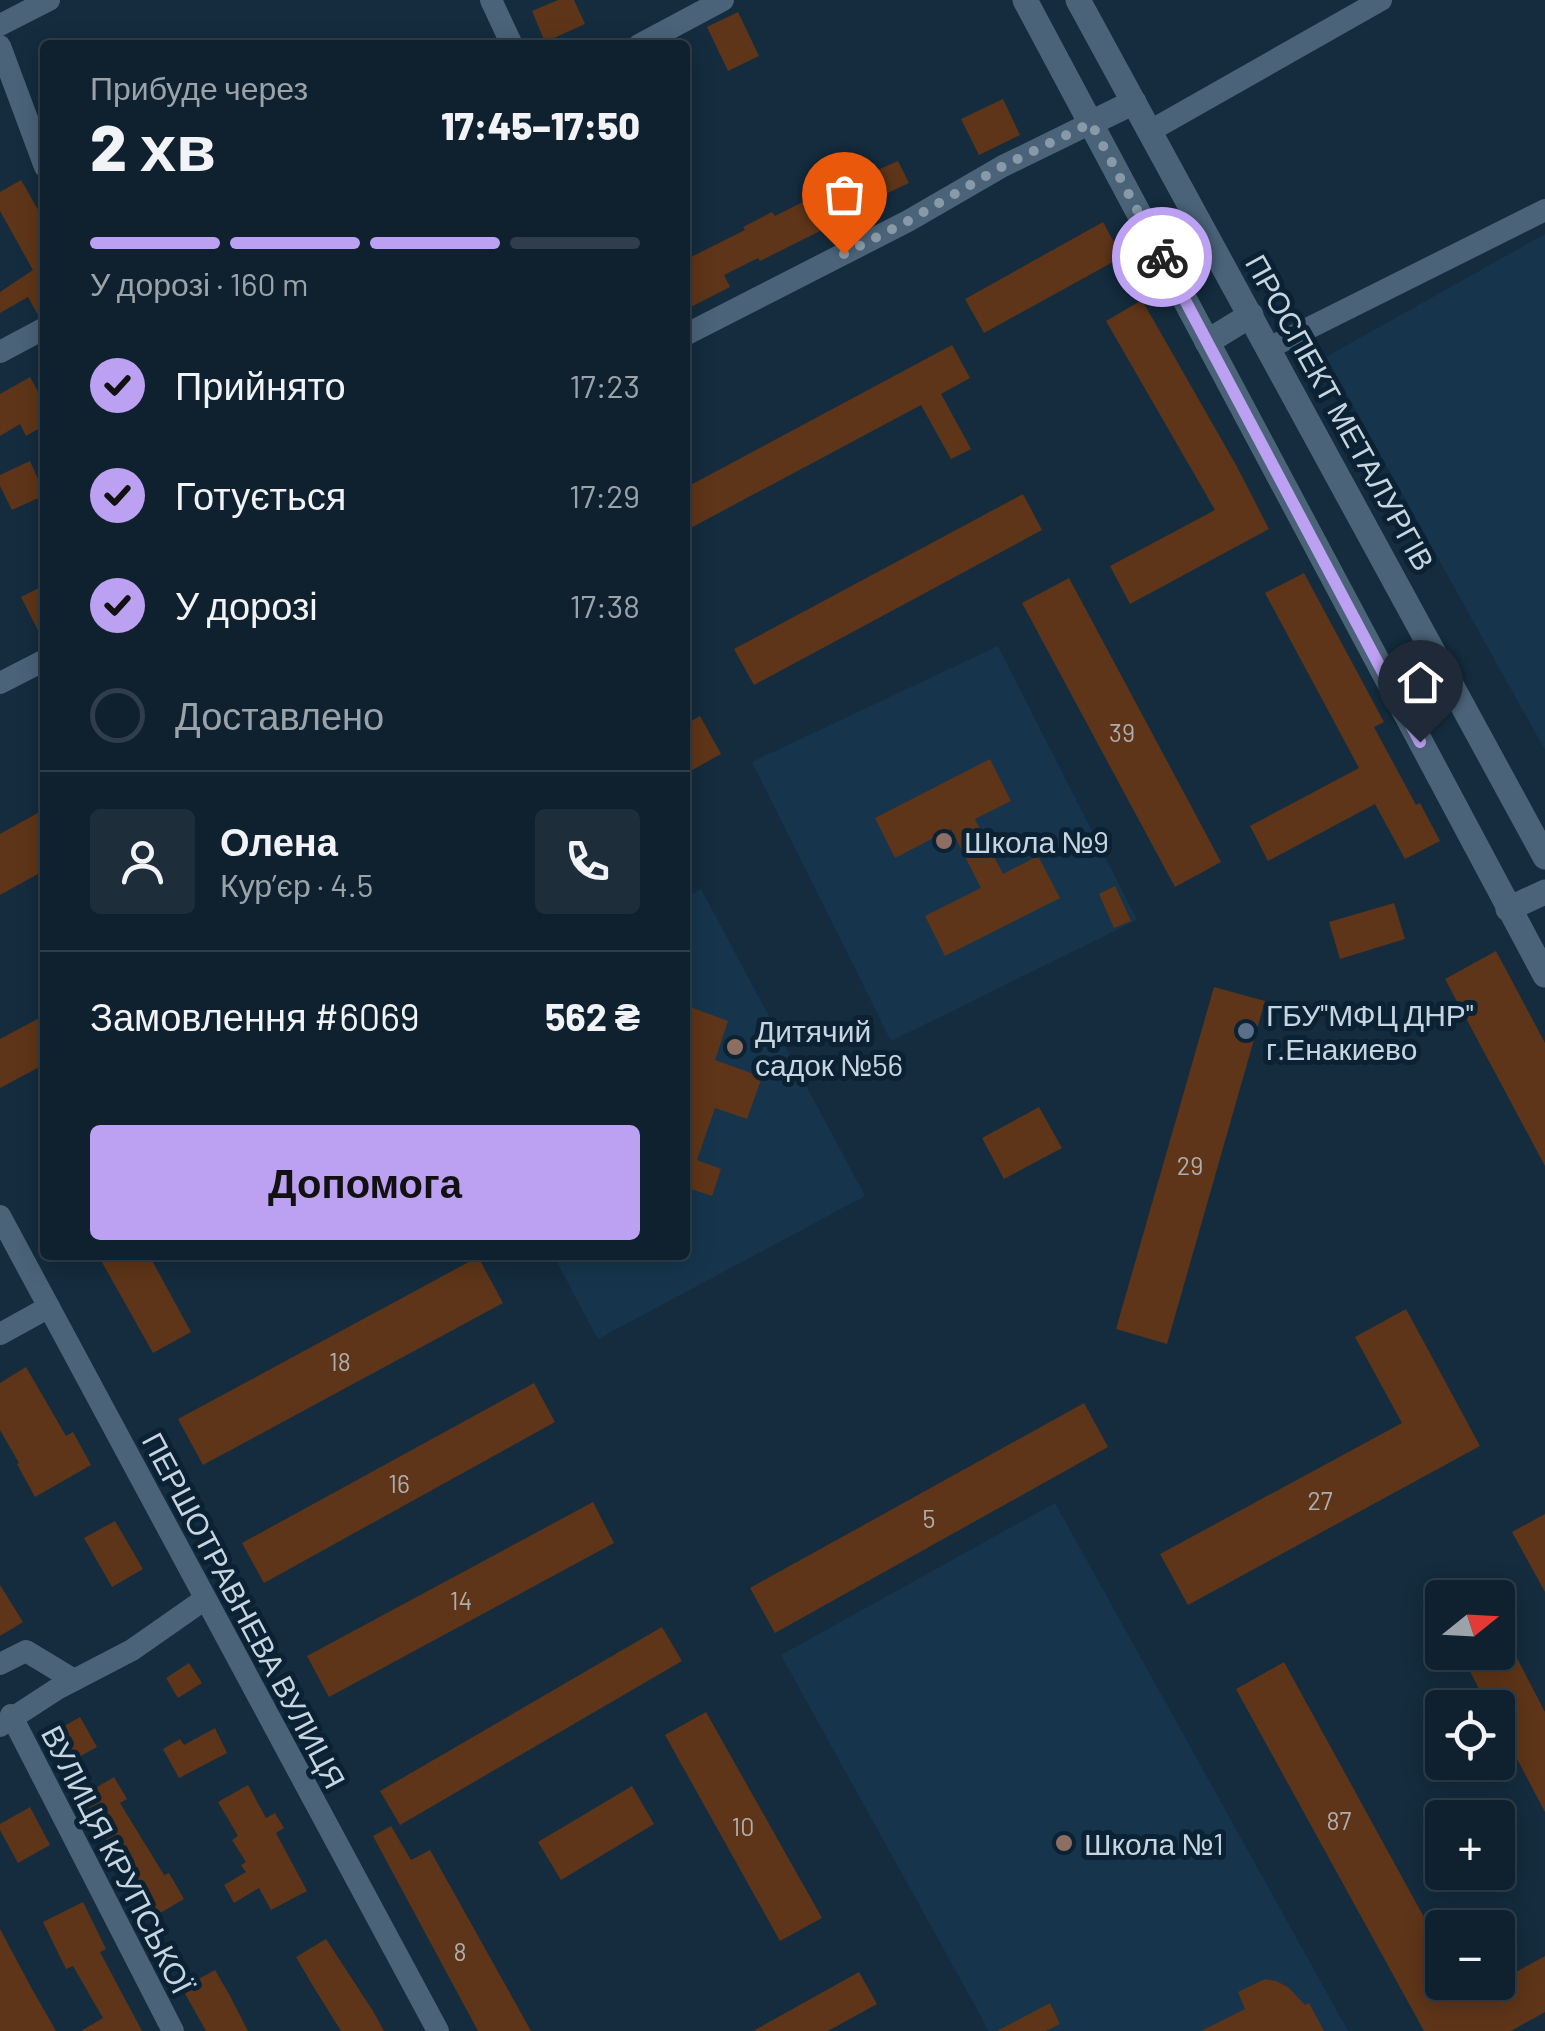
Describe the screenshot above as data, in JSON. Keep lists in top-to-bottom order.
{
  "streets": {
    "street": ["ПРОСПЕКТ МЕТАЛУРГІВ", "ПЕРШОТРАВНЕВА ВУЛИЦЯ", "ВУЛИЦЯ КРУПСЬКОЇ"]
  },
  "places": [
    "Школа №9",
    "ГБУ\"МФЦ ДНР\" г.Енакиево",
    "Дитячий садок №56",
    "Школа №1"
  ],
  "house_numbers": [
    "39",
    "29",
    "18",
    "16",
    "27",
    "5",
    "14",
    "87",
    "10",
    "8"
  ],
  "north": "right",
  "page": {
    "heading": ["2 хв", "Прибуде через", "17:45–17:50"],
    "panel": [
      "Олена",
      "Кур’єр · 4.5",
      "Замовлення #6069",
      "562 ₴"
    ],
    "bar": "У дорозі · 160 m",
    "list": [
      ["Прийнято", "17:23"],
      ["Готується", "17:29"],
      ["У дорозі", "17:38"],
      "Доставлено"
    ],
    "buttons": "Допомога",
    "map_buttons": ["+", "−"]
  }
}
